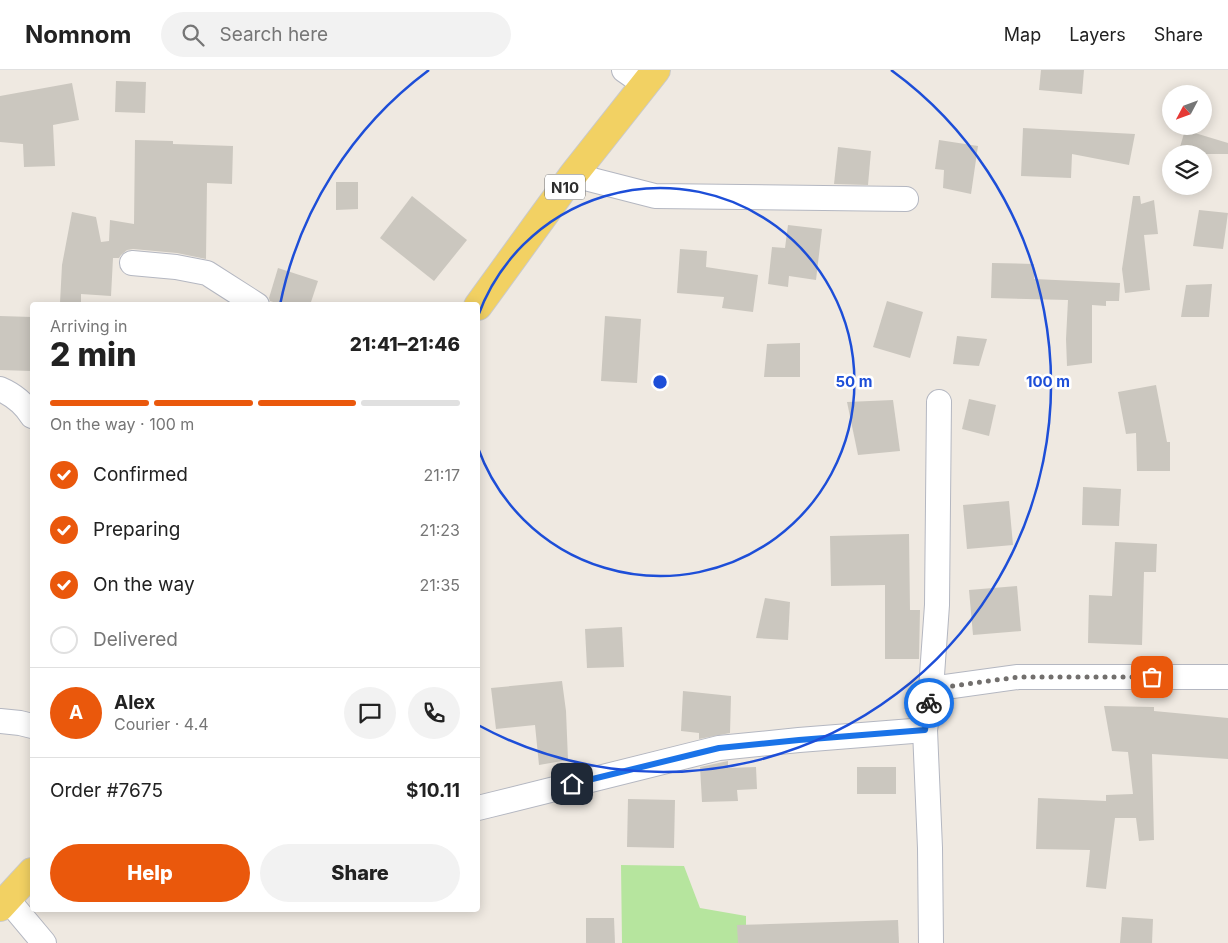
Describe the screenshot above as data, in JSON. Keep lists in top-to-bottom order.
{
  "streets": {
    "main road": ["N10"]
  },
  "north": "bottom left",
  "page": {
    "header": "Nomnom",
    "search": "Search here",
    "nav": ["Map", "Layers", "Share"],
    "heading": ["2 min", "Arriving in", "21:41–21:46"],
    "panel": [
      "Alex",
      "Courier · 4.4",
      "Order #7675",
      "$10.11"
    ],
    "bar": "On the way · 100 m",
    "list": [
      ["Confirmed", "21:17"],
      ["Preparing", "21:23"],
      ["On the way", "21:35"],
      "Delivered"
    ],
    "round": "A",
    "buttons": ["Help", "Share"]
  },
  "rings": ["50 m", "100 m"]
}
